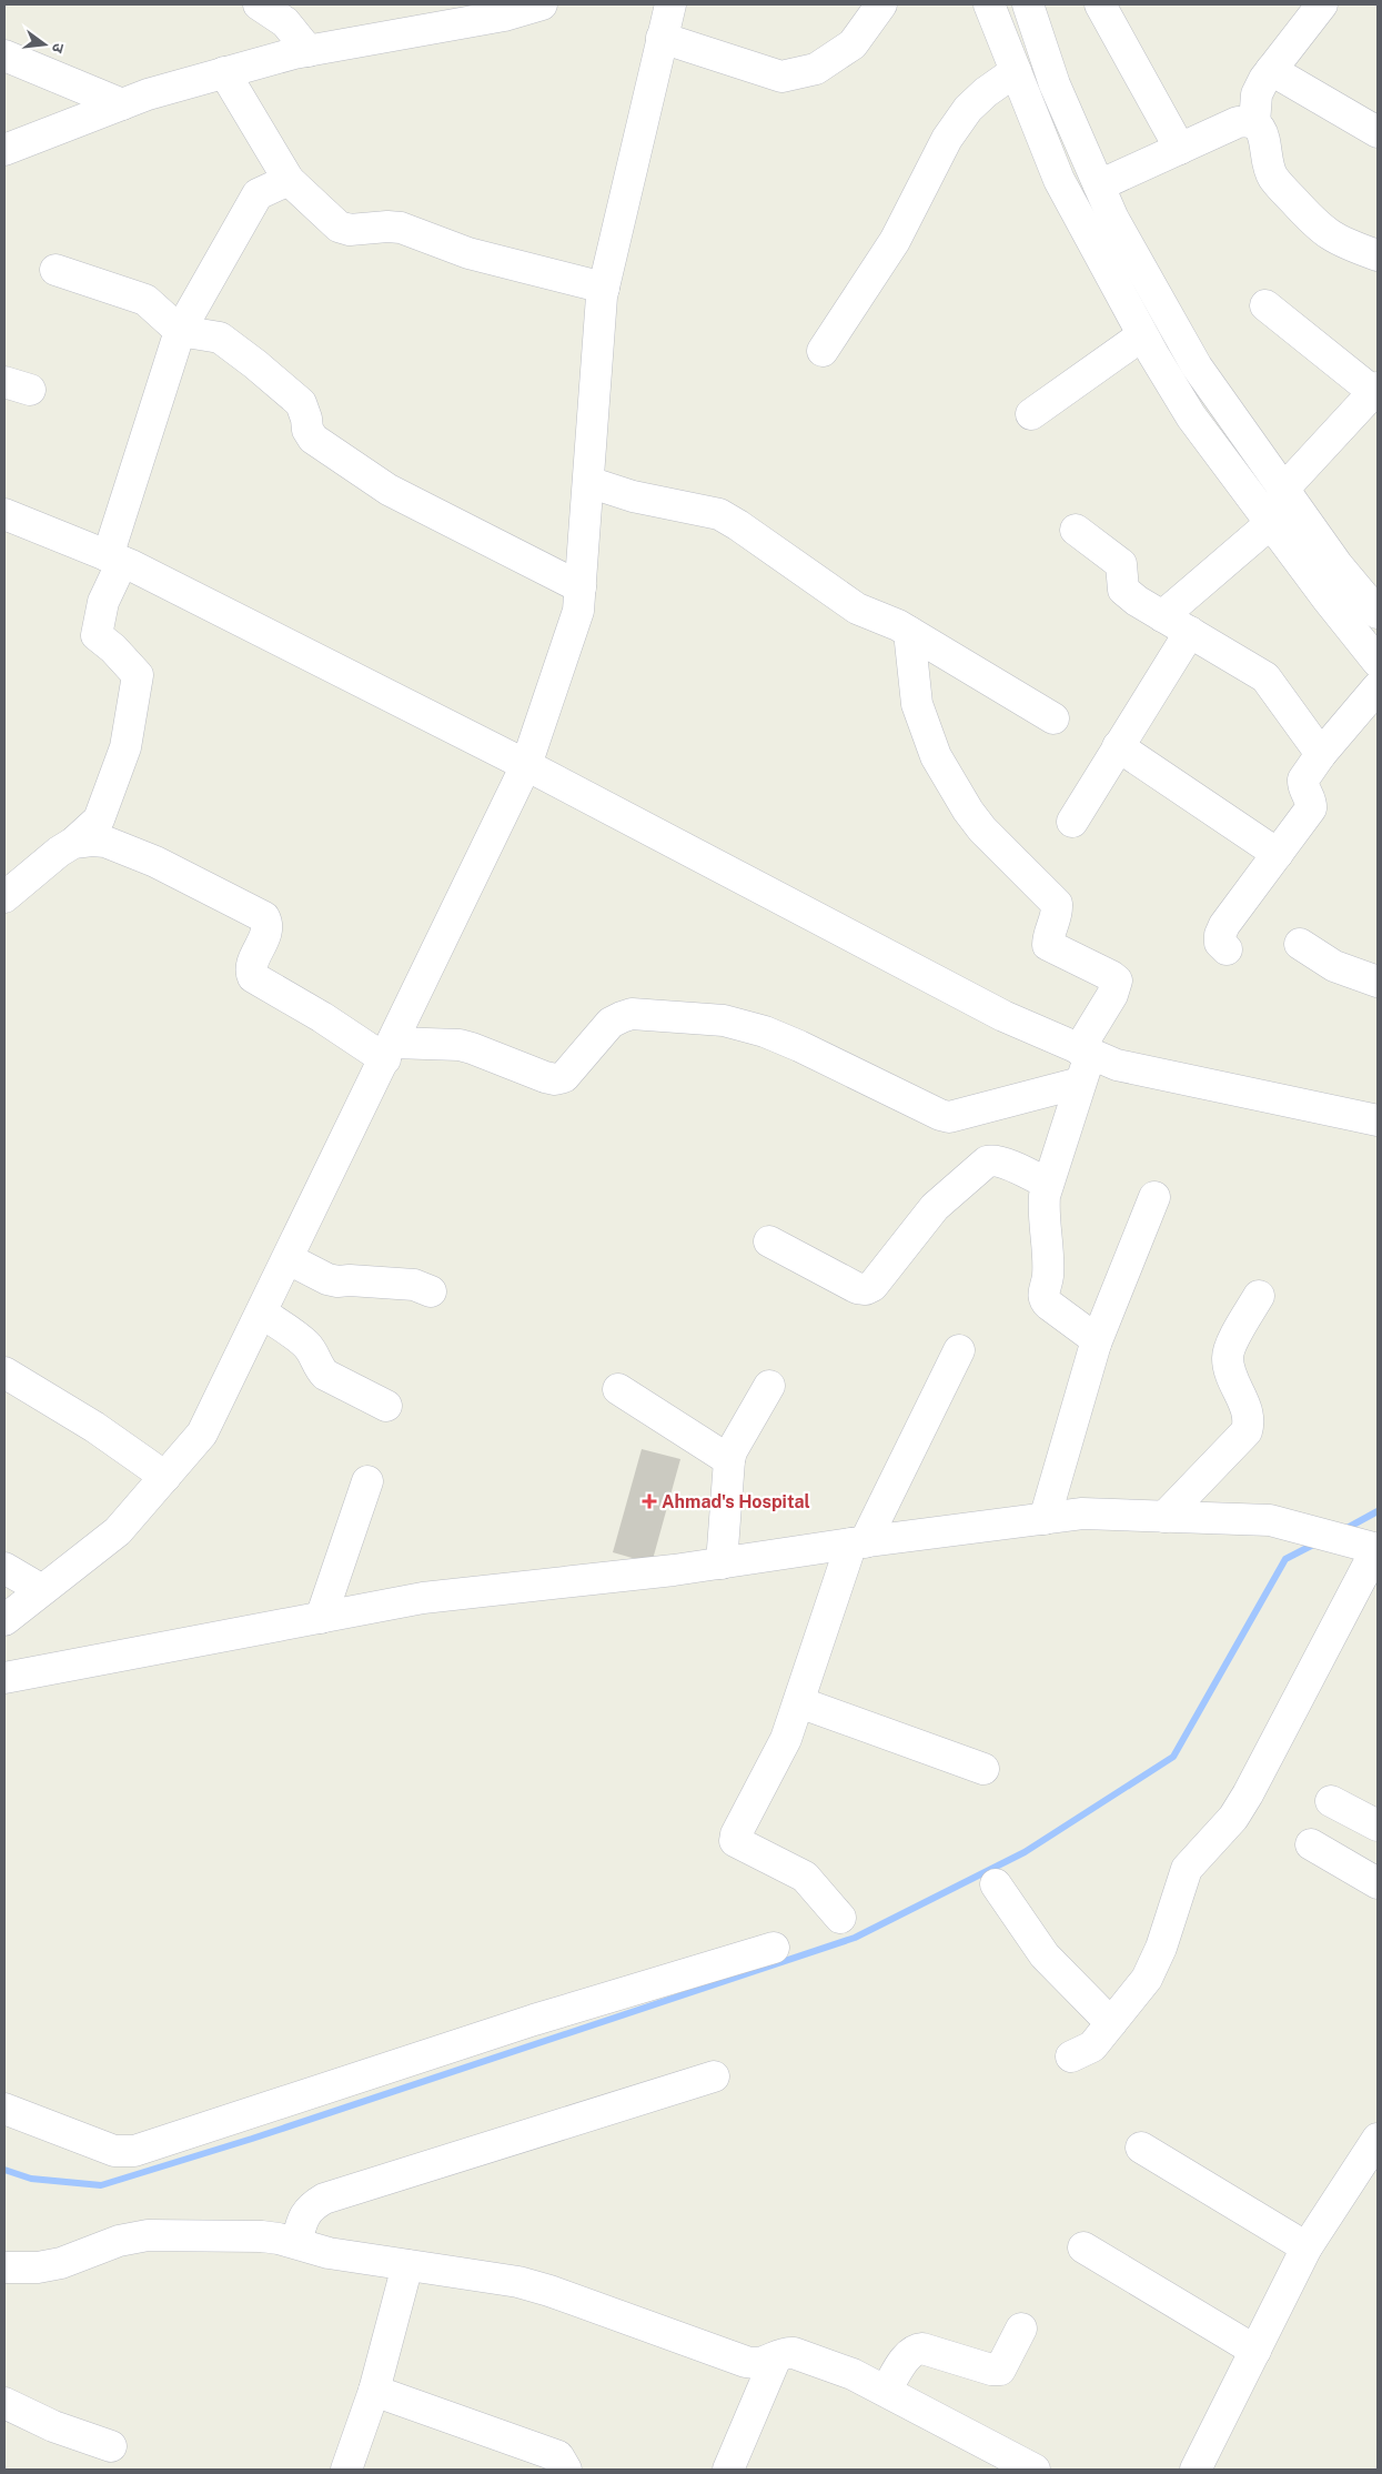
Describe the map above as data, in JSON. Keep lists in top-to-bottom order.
{
  "places": {
    "health": ["Ahmad's Hospital"]
  },
  "north": "right"
}
